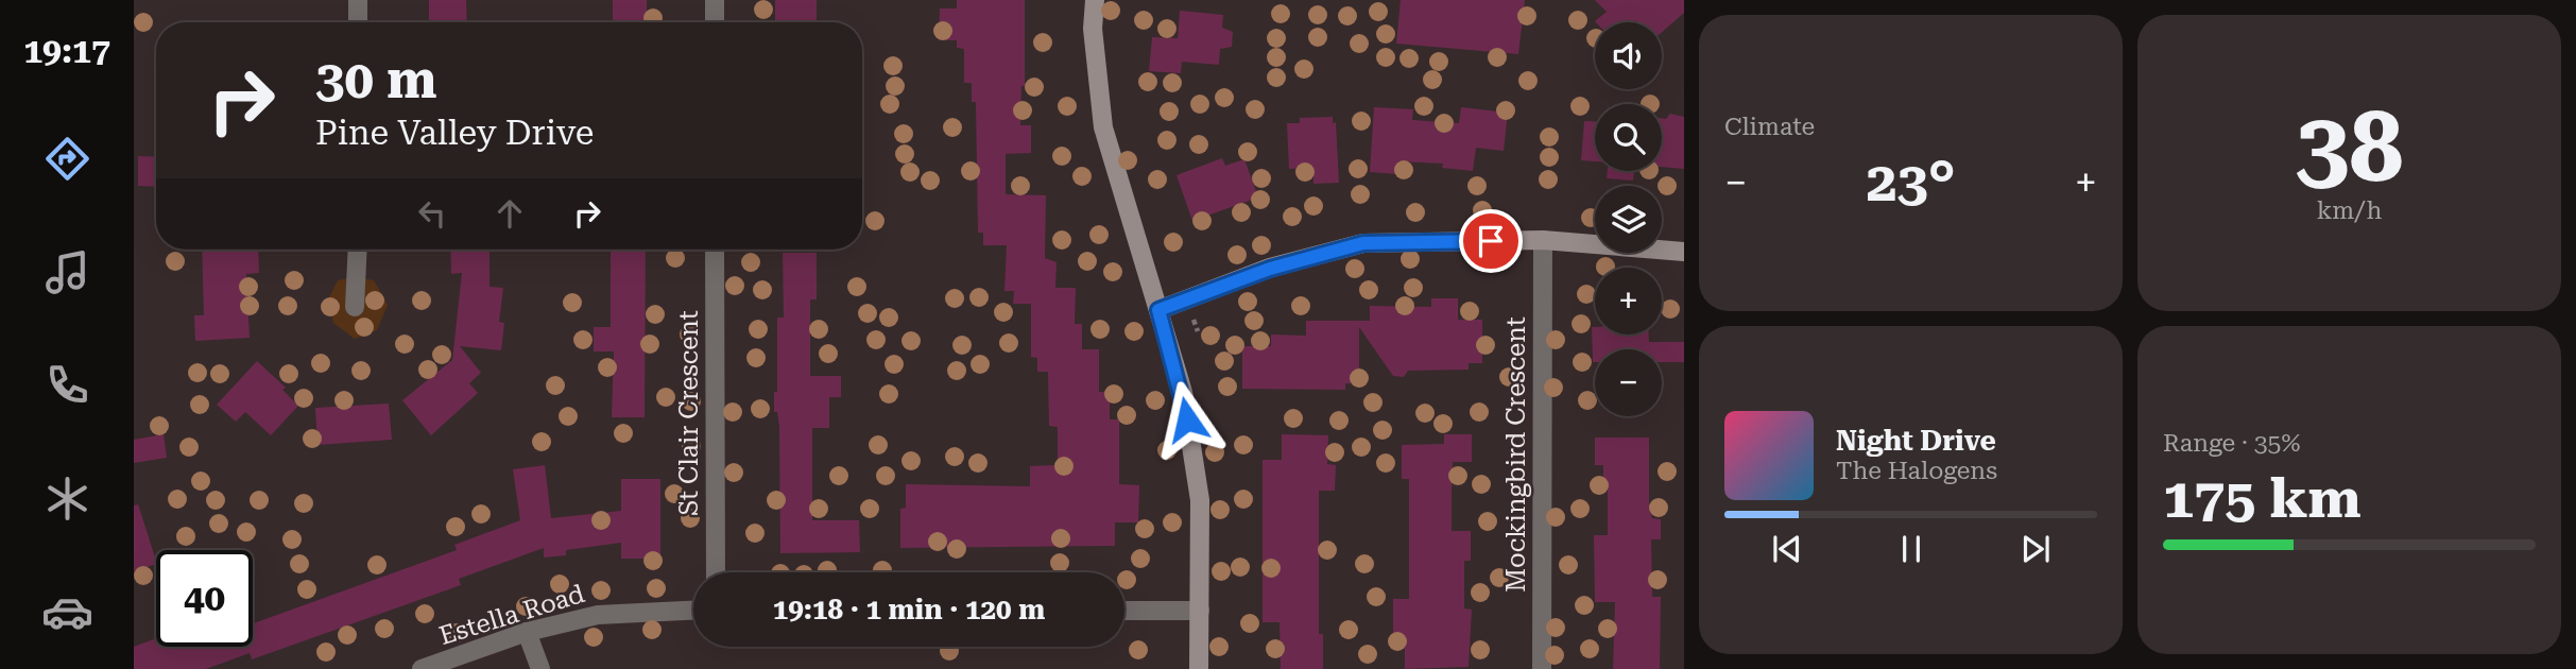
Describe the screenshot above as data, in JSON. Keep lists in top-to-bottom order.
{
  "streets": {
    "street": ["St Clair Crescent", "Mockingbird Crescent", "Estella Road"]
  },
  "page": {
    "tabs": "19:17",
    "tile": [
      "Climate",
      ["38", "km/h"],
      ["Range · 35%", "175 km"]
    ],
    "map_buttons": ["+", "−"],
    "turn": ["30 m", "Pine Valley Drive"],
    "heat": ["−", "23°", "+"],
    "song": ["Night Drive", "The Halogens"],
    "limit": "40",
    "trip": "19:18 · 1 min · 120 m"
  }
}
